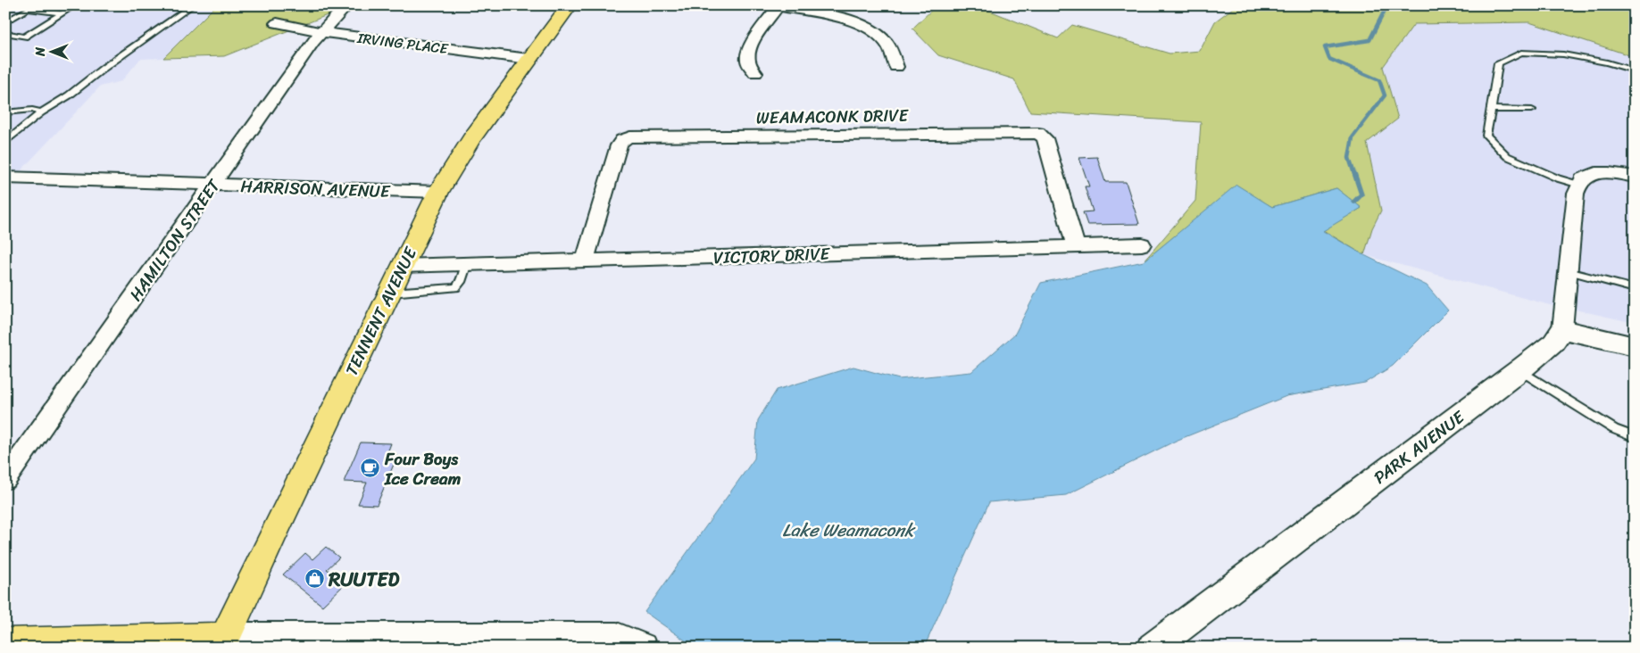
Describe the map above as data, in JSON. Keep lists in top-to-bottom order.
{
  "streets": {
    "main road": ["TENNENT AVENUE"],
    "street": [
      "IRVING PLACE",
      "WEAMACONK DRIVE",
      "HARRISON AVENUE",
      "HAMILTON STREET",
      "VICTORY DRIVE",
      "PARK AVENUE"
    ]
  },
  "crossings": [
    ["IRVING PLACE", "HAMILTON STREET"],
    ["IRVING PLACE", "TENNENT AVENUE"],
    ["WEAMACONK DRIVE", "VICTORY DRIVE"],
    ["HARRISON AVENUE", "HAMILTON STREET"],
    ["HARRISON AVENUE", "TENNENT AVENUE"],
    ["VICTORY DRIVE", "TENNENT AVENUE"]
  ],
  "water": ["Lake Weamaconk"],
  "places": {
    "cafe": ["Four Boys Ice Cream"],
    "shop": ["RUUTED"]
  },
  "north": "left"
}
